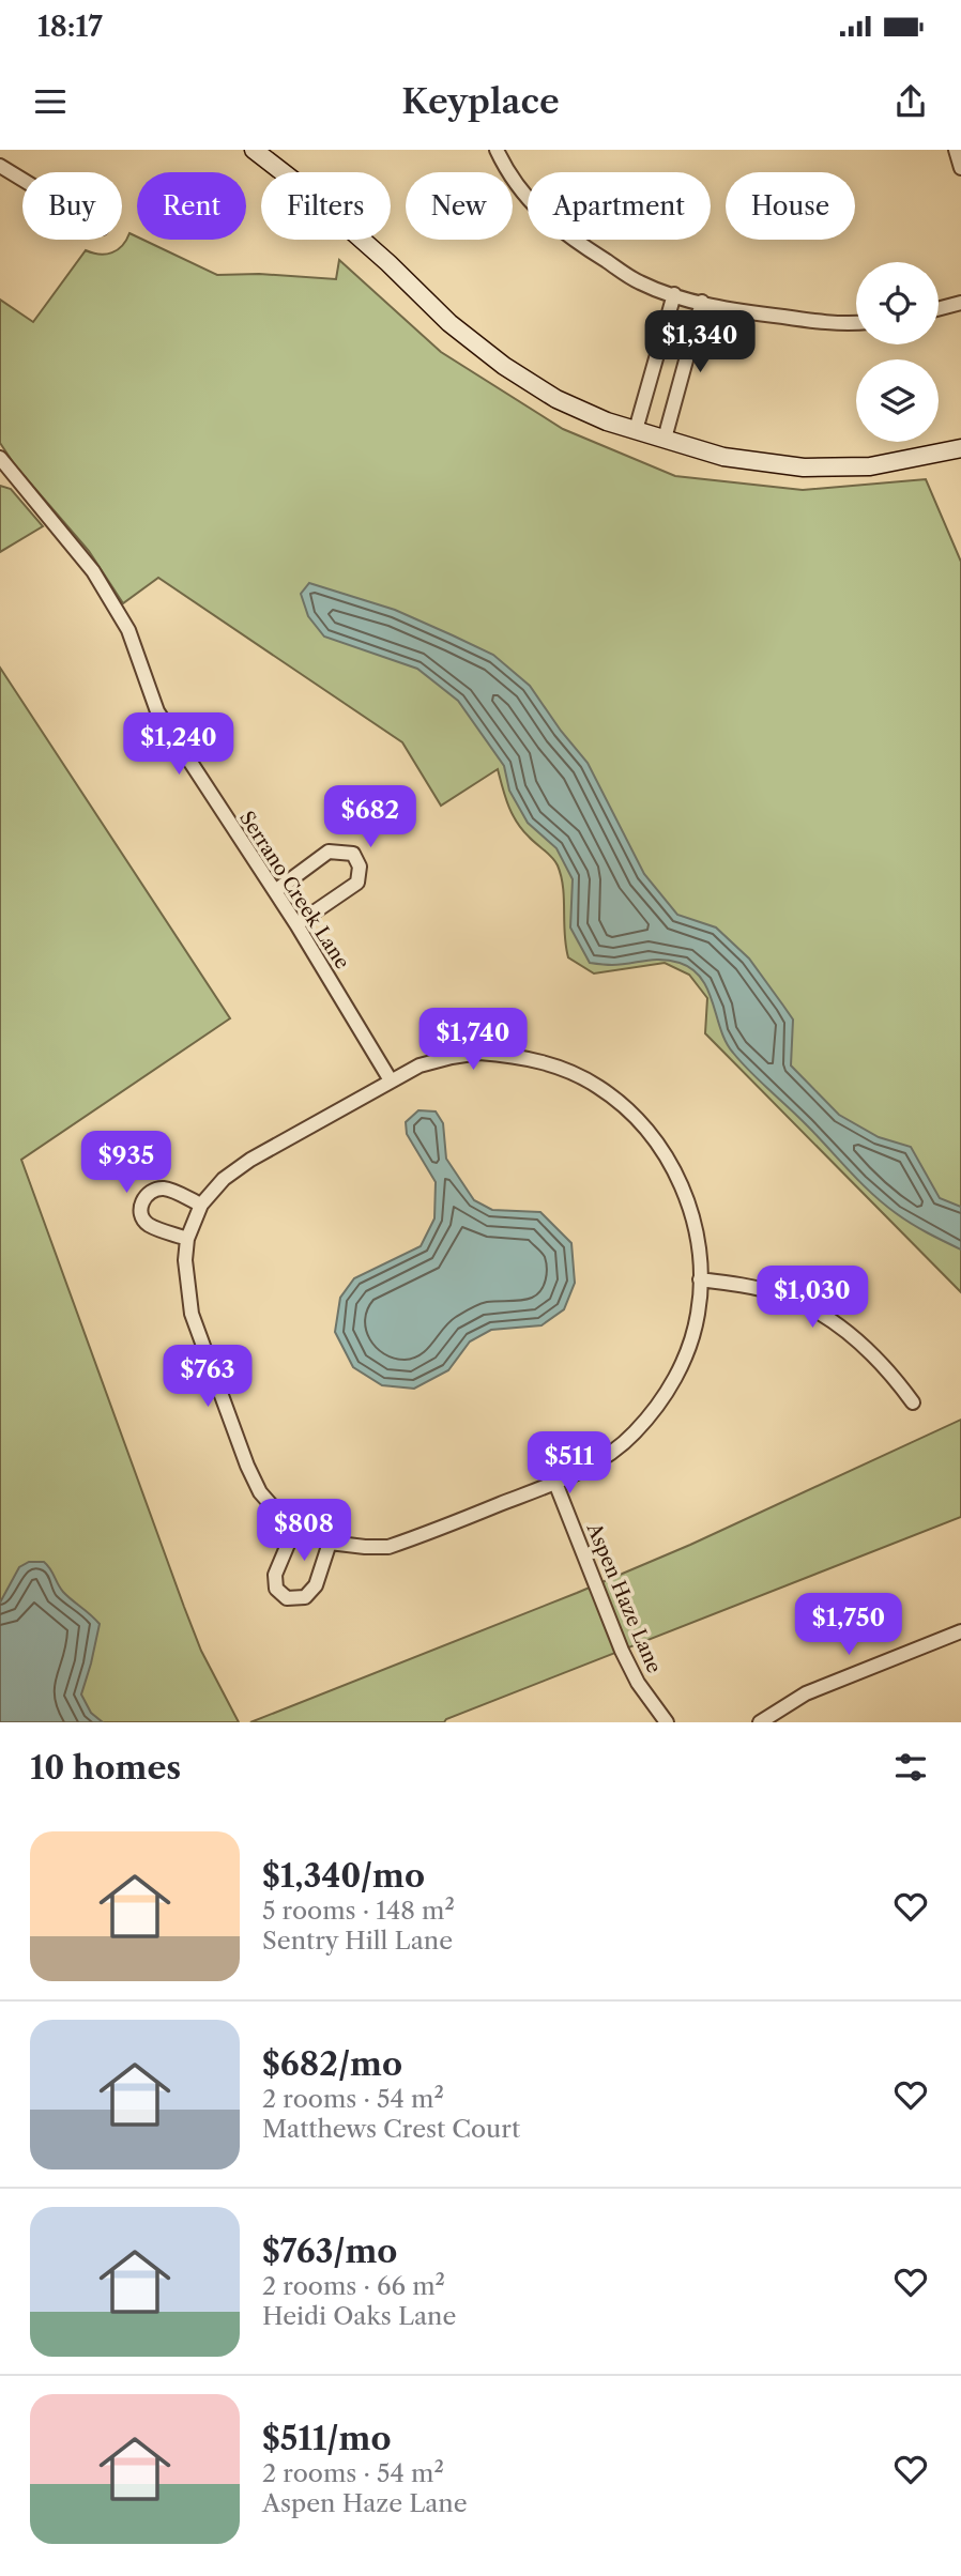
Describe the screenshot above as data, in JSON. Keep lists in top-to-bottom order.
{
  "streets": {
    "street": ["Serrano Creek Lane", "Aspen Haze Lane"]
  },
  "page": {
    "status": "18:17",
    "header": "Keyplace",
    "chip": [
      "Buy",
      "Rent",
      "Filters",
      "New",
      "Apartment",
      "House"
    ],
    "price": [
      "$1,340",
      "$1,240",
      "$682",
      "$1,740",
      "$935",
      "$1,030",
      "$763",
      "$511",
      "$808",
      "$1,750"
    ],
    "heading": "10 homes",
    "list": [
      {
        "name": "$1,340/mo",
        "note": "5 rooms · 148 m² · Sentry Hill Lane"
      },
      {
        "name": "$682/mo",
        "note": "2 rooms · 54 m² · Matthews Crest Court"
      },
      {
        "name": "$763/mo",
        "note": "2 rooms · 66 m² · Heidi Oaks Lane"
      },
      {
        "name": "$511/mo",
        "note": "2 rooms · 54 m² · Aspen Haze Lane"
      }
    ]
  }
}
